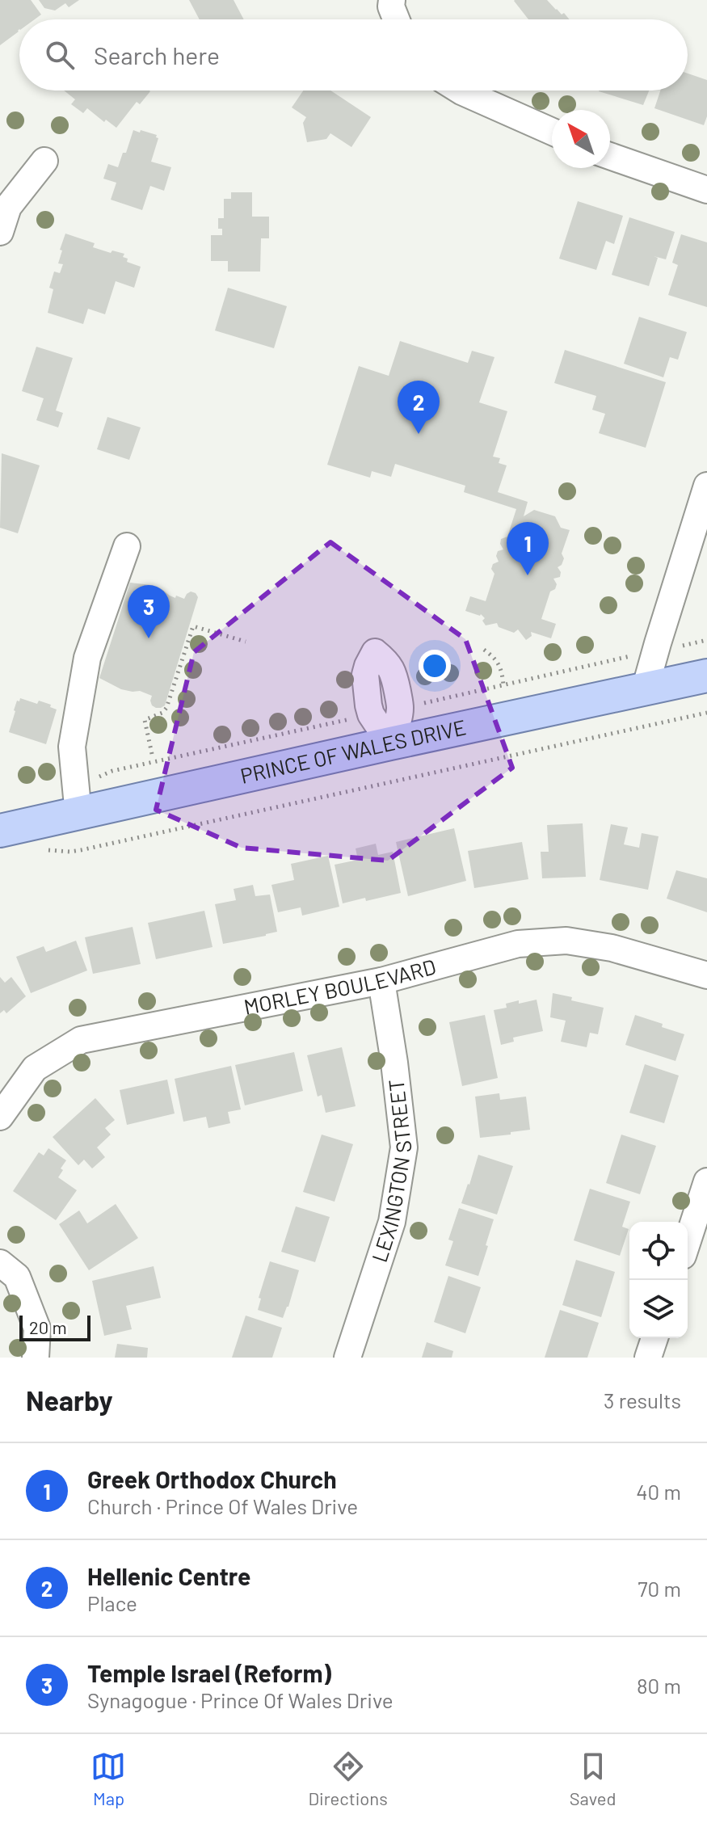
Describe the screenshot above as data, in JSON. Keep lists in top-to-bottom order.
{
  "streets": {
    "main road": ["PRINCE OF WALES DRIVE"],
    "street": ["MORLEY BOULEVARD", "LEXINGTON STREET"]
  },
  "crossings": [
    ["MORLEY BOULEVARD", "LEXINGTON STREET"]
  ],
  "scale_bar": "20 m",
  "north": "top left",
  "page": {
    "search": "Search here",
    "pins": ["2", "1", "3"],
    "scale": "20 m",
    "heading": ["Nearby", "3 results"],
    "list": [
      {
        "mark": "1",
        "name": "Greek Orthodox Church",
        "note": "Church · Prince Of Wales Drive",
        "value": "40 m"
      },
      {
        "mark": "2",
        "name": "Hellenic Centre",
        "note": "Place",
        "value": "70 m"
      },
      {
        "mark": "3",
        "name": "Temple Israel (Reform)",
        "note": "Synagogue · Prince Of Wales Drive",
        "value": "80 m"
      }
    ],
    "nav": ["Map", "Directions", "Saved"]
  }
}
